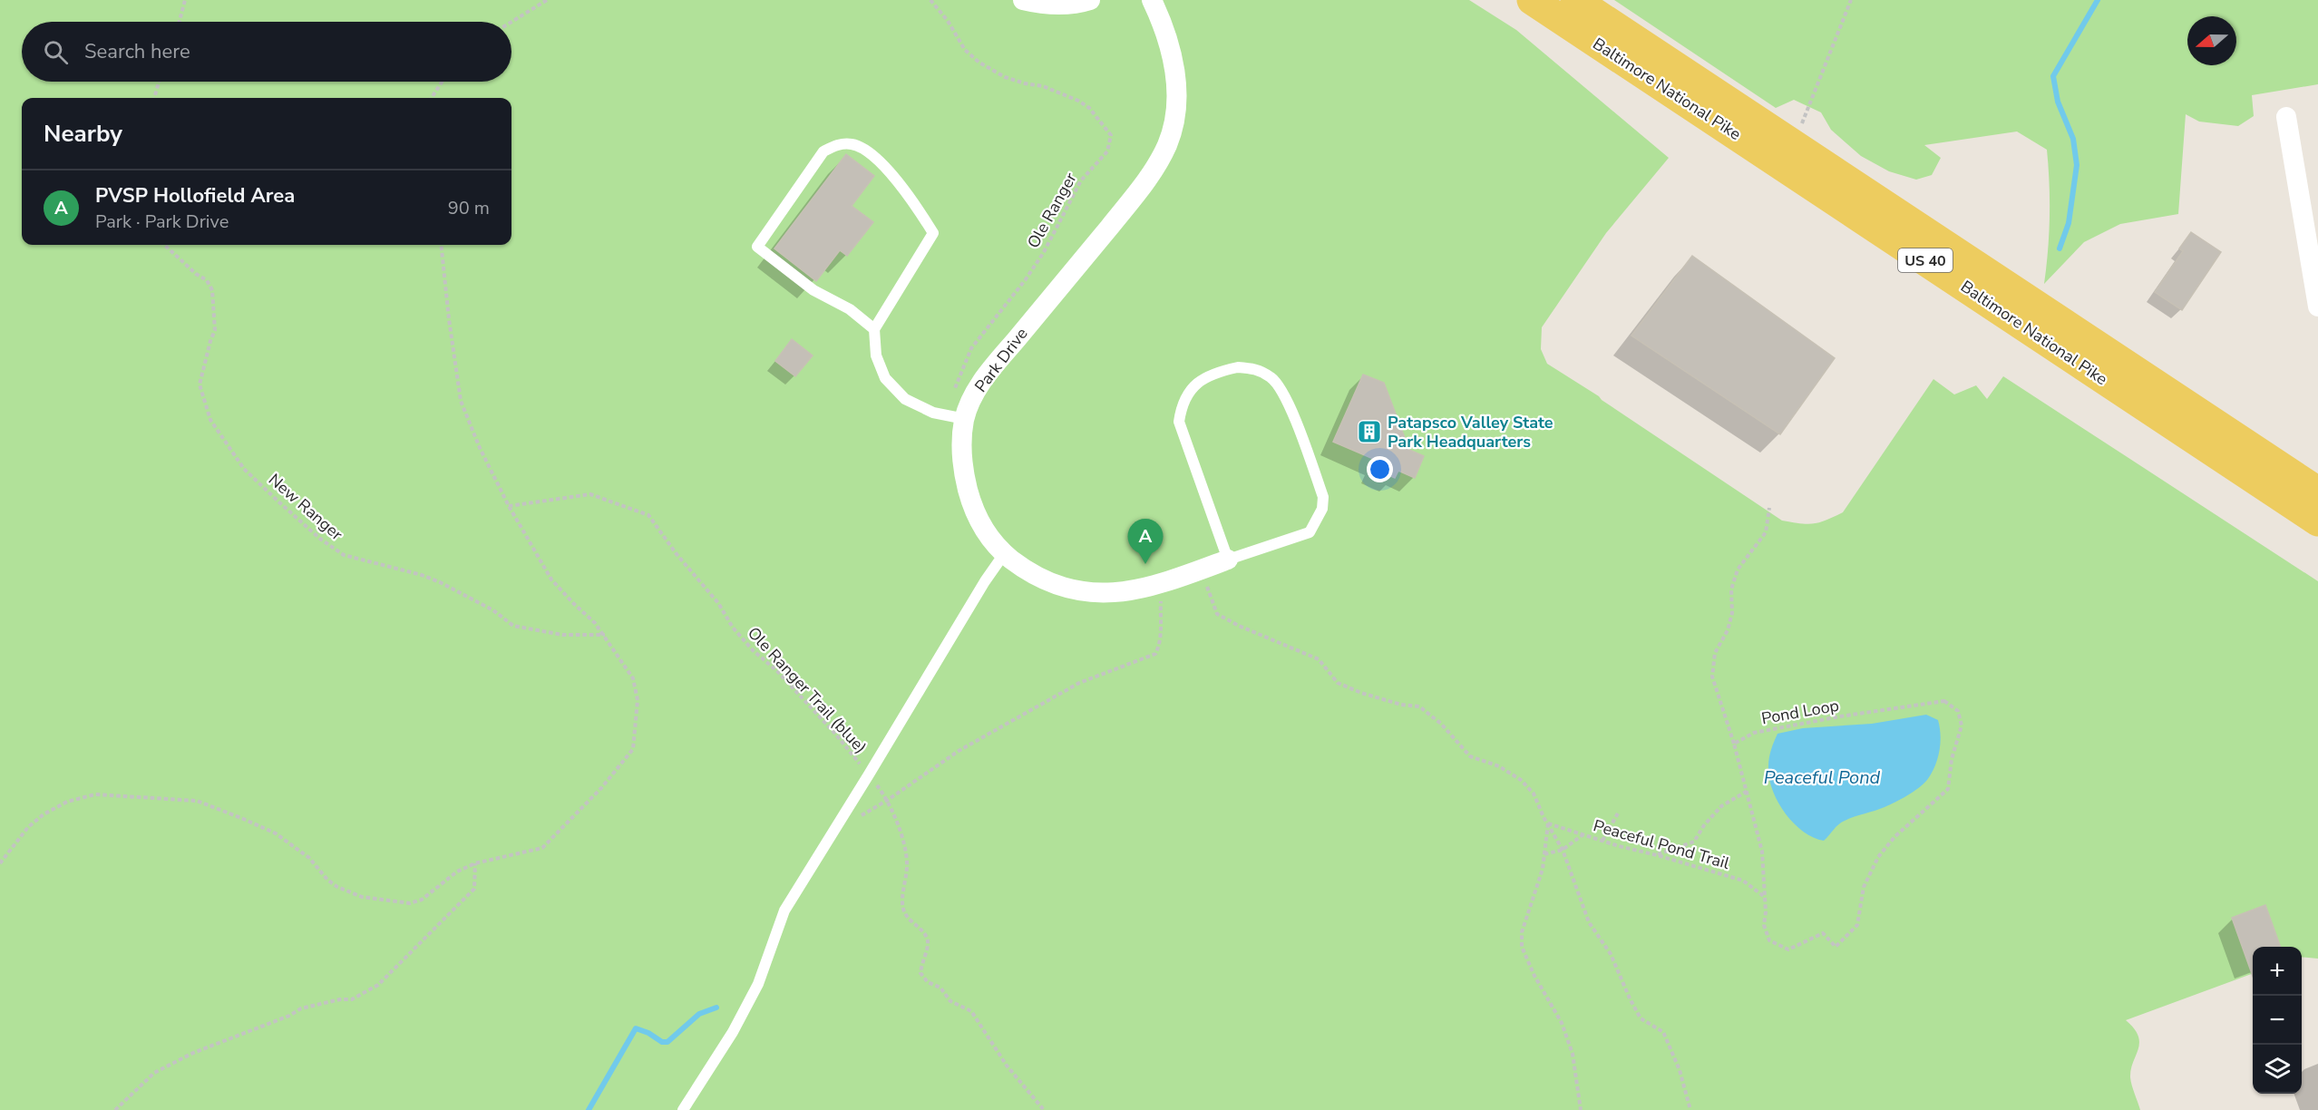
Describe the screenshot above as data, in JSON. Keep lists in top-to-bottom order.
{
  "streets": {
    "main road": ["Baltimore National Pike", "US 40"],
    "street": ["Park Drive"],
    "path": [
      "Ole Ranger",
      "New Ranger",
      "Ole Ranger Trail (blue)",
      "Pond Loop",
      "Peaceful Pond Trail"
    ]
  },
  "crossings": [
    ["Ole Ranger", "Park Drive"],
    ["Pond Loop", "Peaceful Pond Trail"]
  ],
  "water": ["Peaceful Pond"],
  "places": {
    "building": ["Patapsco Valley State Park Headquarters"]
  },
  "north": "left",
  "page": {
    "search": "Search here",
    "heading": "Nearby",
    "list": [
      {
        "mark": "A",
        "name": "PVSP Hollofield Area",
        "note": "Park · Park Drive",
        "value": "90 m"
      }
    ],
    "pins": "A",
    "map_buttons": ["+", "−"]
  }
}
